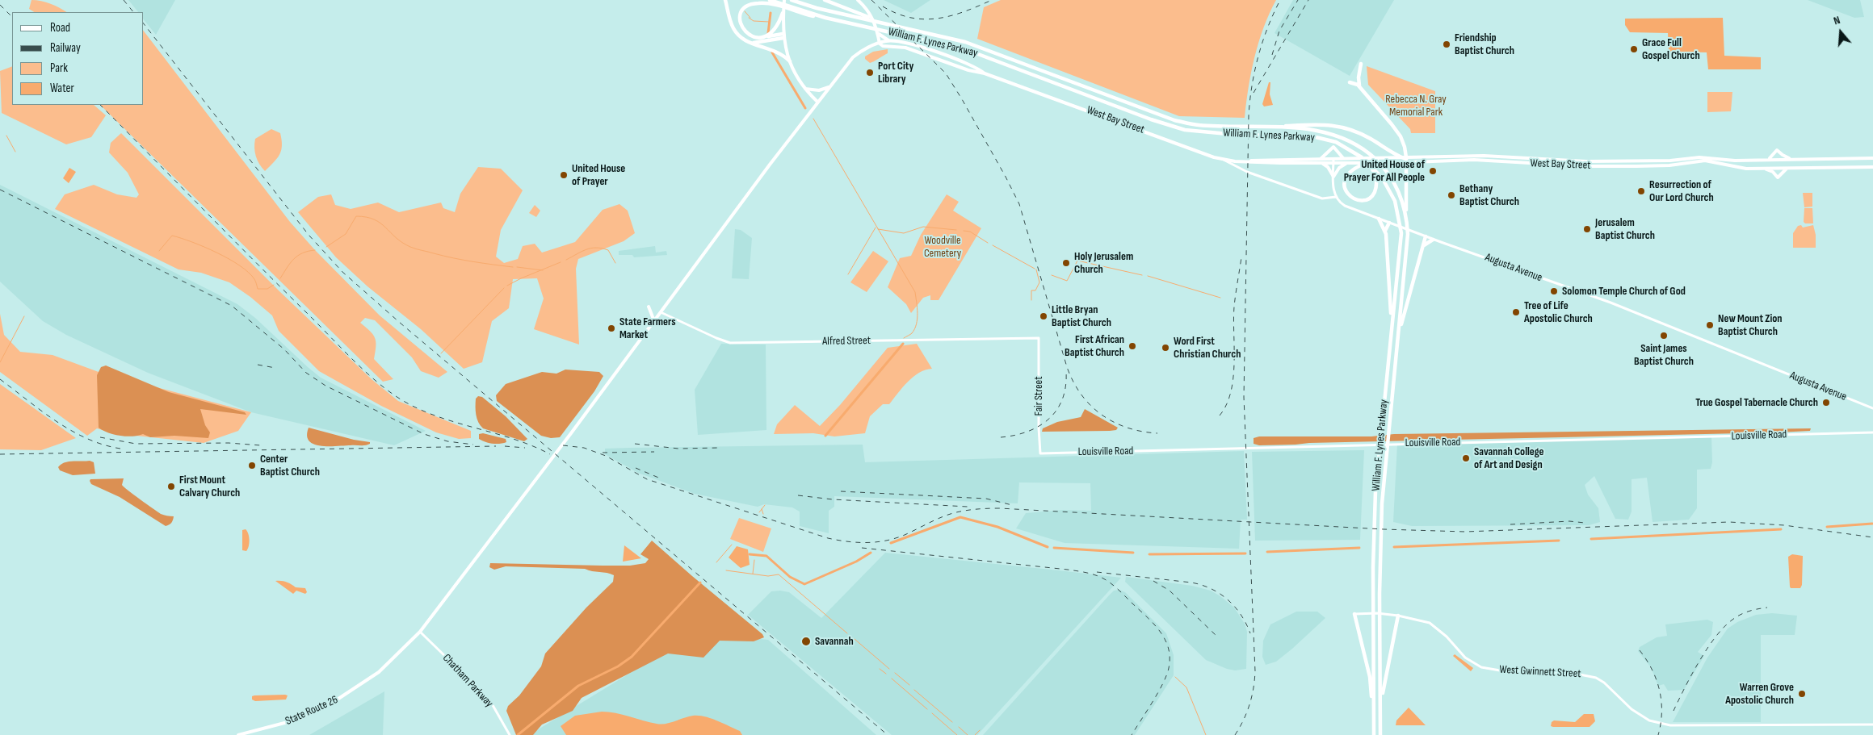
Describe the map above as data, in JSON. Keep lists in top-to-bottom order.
{
  "streets": {
    "highway": ["William F. Lynes Parkway"],
    "main road": [
      "West Bay Street",
      "Augusta Avenue",
      "Alfred Street",
      "Fair Street",
      "Louisville Road",
      "West Gwinnett Street",
      "Chatham Parkway",
      "State Route 26"
    ]
  },
  "crossings": [
    ["William F. Lynes Parkway", "West Bay Street"],
    ["West Bay Street", "State Route 26"],
    ["Alfred Street", "Fair Street"],
    ["Alfred Street", "State Route 26"],
    ["Fair Street", "Louisville Road"],
    ["Chatham Parkway", "State Route 26"]
  ],
  "parks": ["Rebecca N. Gray Memorial Park", "Woodville Cemetery"],
  "places": [
    "Friendship Baptist Church",
    "Grace Full Gospel Church",
    "Port City Library",
    "United House of Prayer For All People",
    "United House of Prayer",
    "Resurrection of Our Lord Church",
    "Bethany Baptist Church",
    "Jerusalem Baptist Church",
    "Holy Jerusalem Church",
    "Solomon Temple Church of God",
    "Tree of Life Apostolic Church",
    "Little Bryan Baptist Church",
    "New Mount Zion Baptist Church",
    "State Farmers Market",
    "Saint James Baptist Church",
    "First African Baptist Church",
    "Word First Christian Church",
    "True Gospel Tabernacle Church",
    "Savannah College of Art and Design",
    "Center Baptist Church",
    "First Mount Calvary Church",
    "Savannah",
    "Warren Grove Apostolic Church"
  ],
  "legend": [
    "Road",
    "Railway",
    "Park",
    "Water"
  ],
  "north": "top"
}
